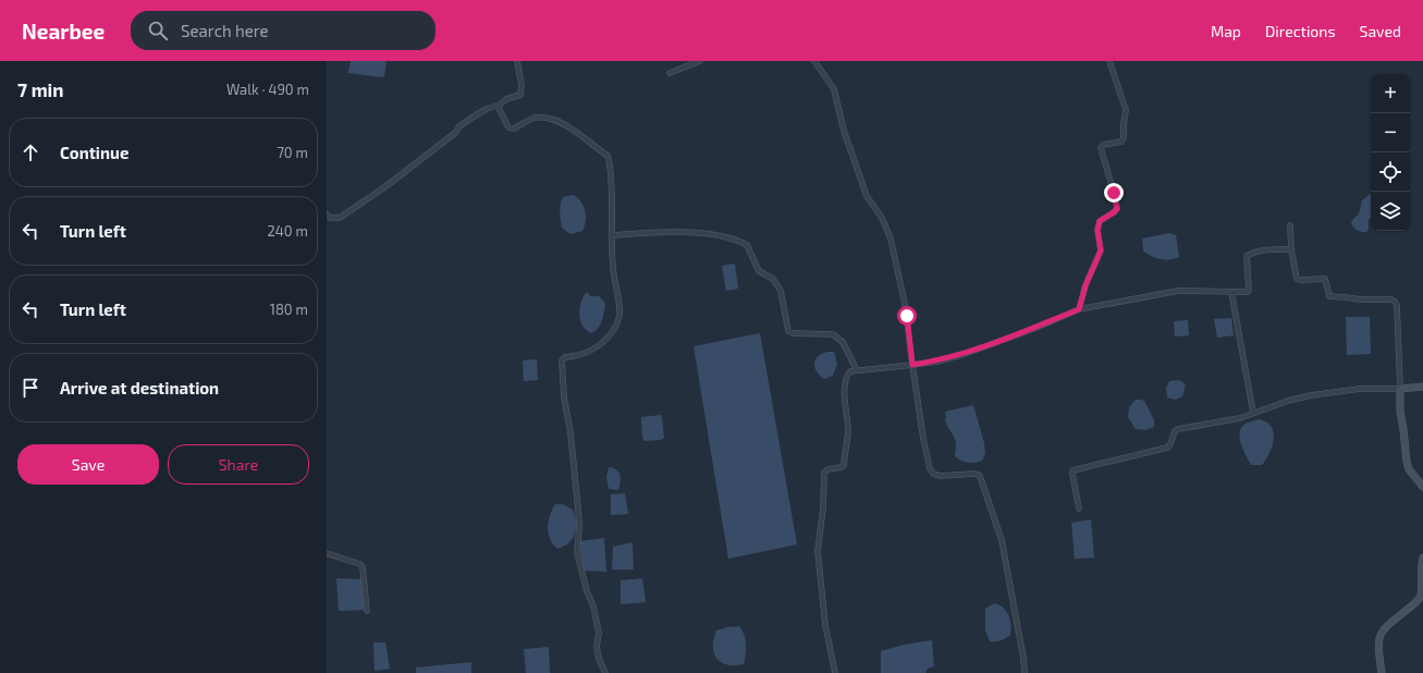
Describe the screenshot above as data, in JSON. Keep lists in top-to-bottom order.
{
  "page": {
    "header": "Nearbee",
    "search": "Search here",
    "nav": ["Map", "Directions", "Saved"],
    "heading": ["7 min", "Walk · 490 m"],
    "map_buttons": ["+", "−"],
    "list": [
      ["Continue", "70 m"],
      ["Turn left", "240 m"],
      ["Turn left", "180 m"],
      "Arrive at destination"
    ],
    "buttons": ["Save", "Share"]
  }
}
